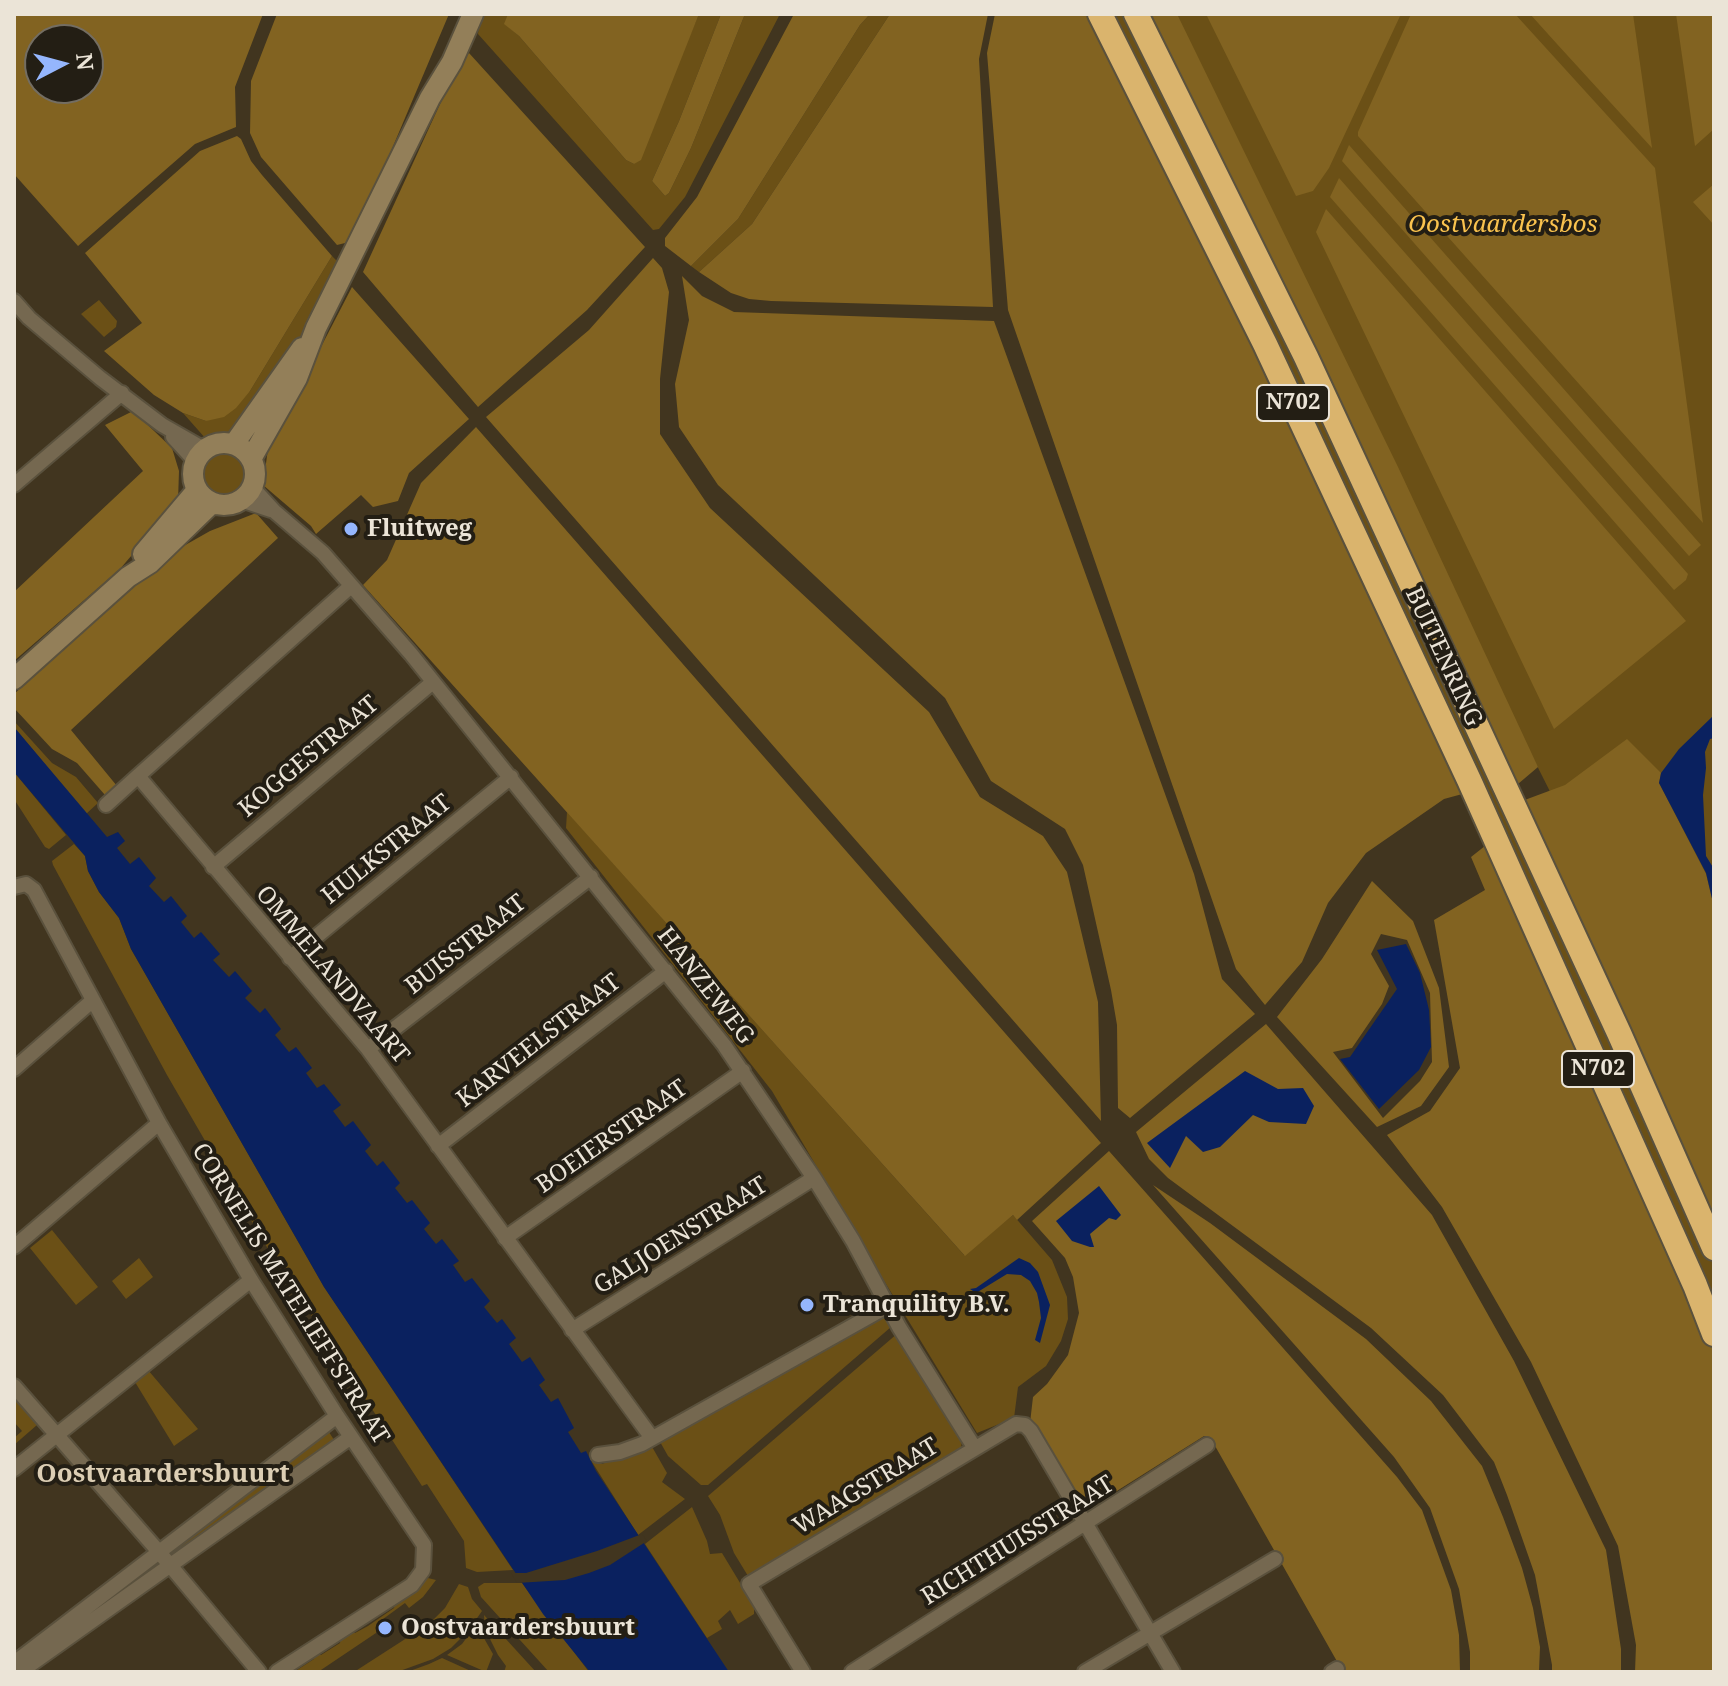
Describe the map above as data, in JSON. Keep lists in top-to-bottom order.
{
  "streets": {
    "highway": ["N702", "BUITENRING"],
    "street": [
      "KOGGESTRAAT",
      "HULKSTRAAT",
      "BUISSTRAAT",
      "OMMELANDVAART",
      "HANZEWEG",
      "KARVEELSTRAAT",
      "BOEIERSTRAAT",
      "GALJOENSTRAAT",
      "CORNELIS MATELIEFFSTRAAT",
      "WAAGSTRAAT",
      "RICHTHUISSTRAAT"
    ]
  },
  "crossings": [
    ["KOGGESTRAAT", "OMMELANDVAART"],
    ["KOGGESTRAAT", "HANZEWEG"],
    ["HULKSTRAAT", "OMMELANDVAART"],
    ["HULKSTRAAT", "HANZEWEG"],
    ["BUISSTRAAT", "OMMELANDVAART"],
    ["BUISSTRAAT", "HANZEWEG"],
    ["OMMELANDVAART", "KARVEELSTRAAT"],
    ["OMMELANDVAART", "BOEIERSTRAAT"],
    ["OMMELANDVAART", "GALJOENSTRAAT"],
    ["HANZEWEG", "KARVEELSTRAAT"],
    ["HANZEWEG", "BOEIERSTRAAT"],
    ["HANZEWEG", "GALJOENSTRAAT"],
    ["HANZEWEG", "WAAGSTRAAT"],
    ["WAAGSTRAAT", "RICHTHUISSTRAAT"]
  ],
  "districts": ["Oostvaardersbuurt"],
  "parks": ["Oostvaardersbos"],
  "places": ["Fluitweg", "Tranquility B.V.", "Oostvaardersbuurt"],
  "north": "right"
}
